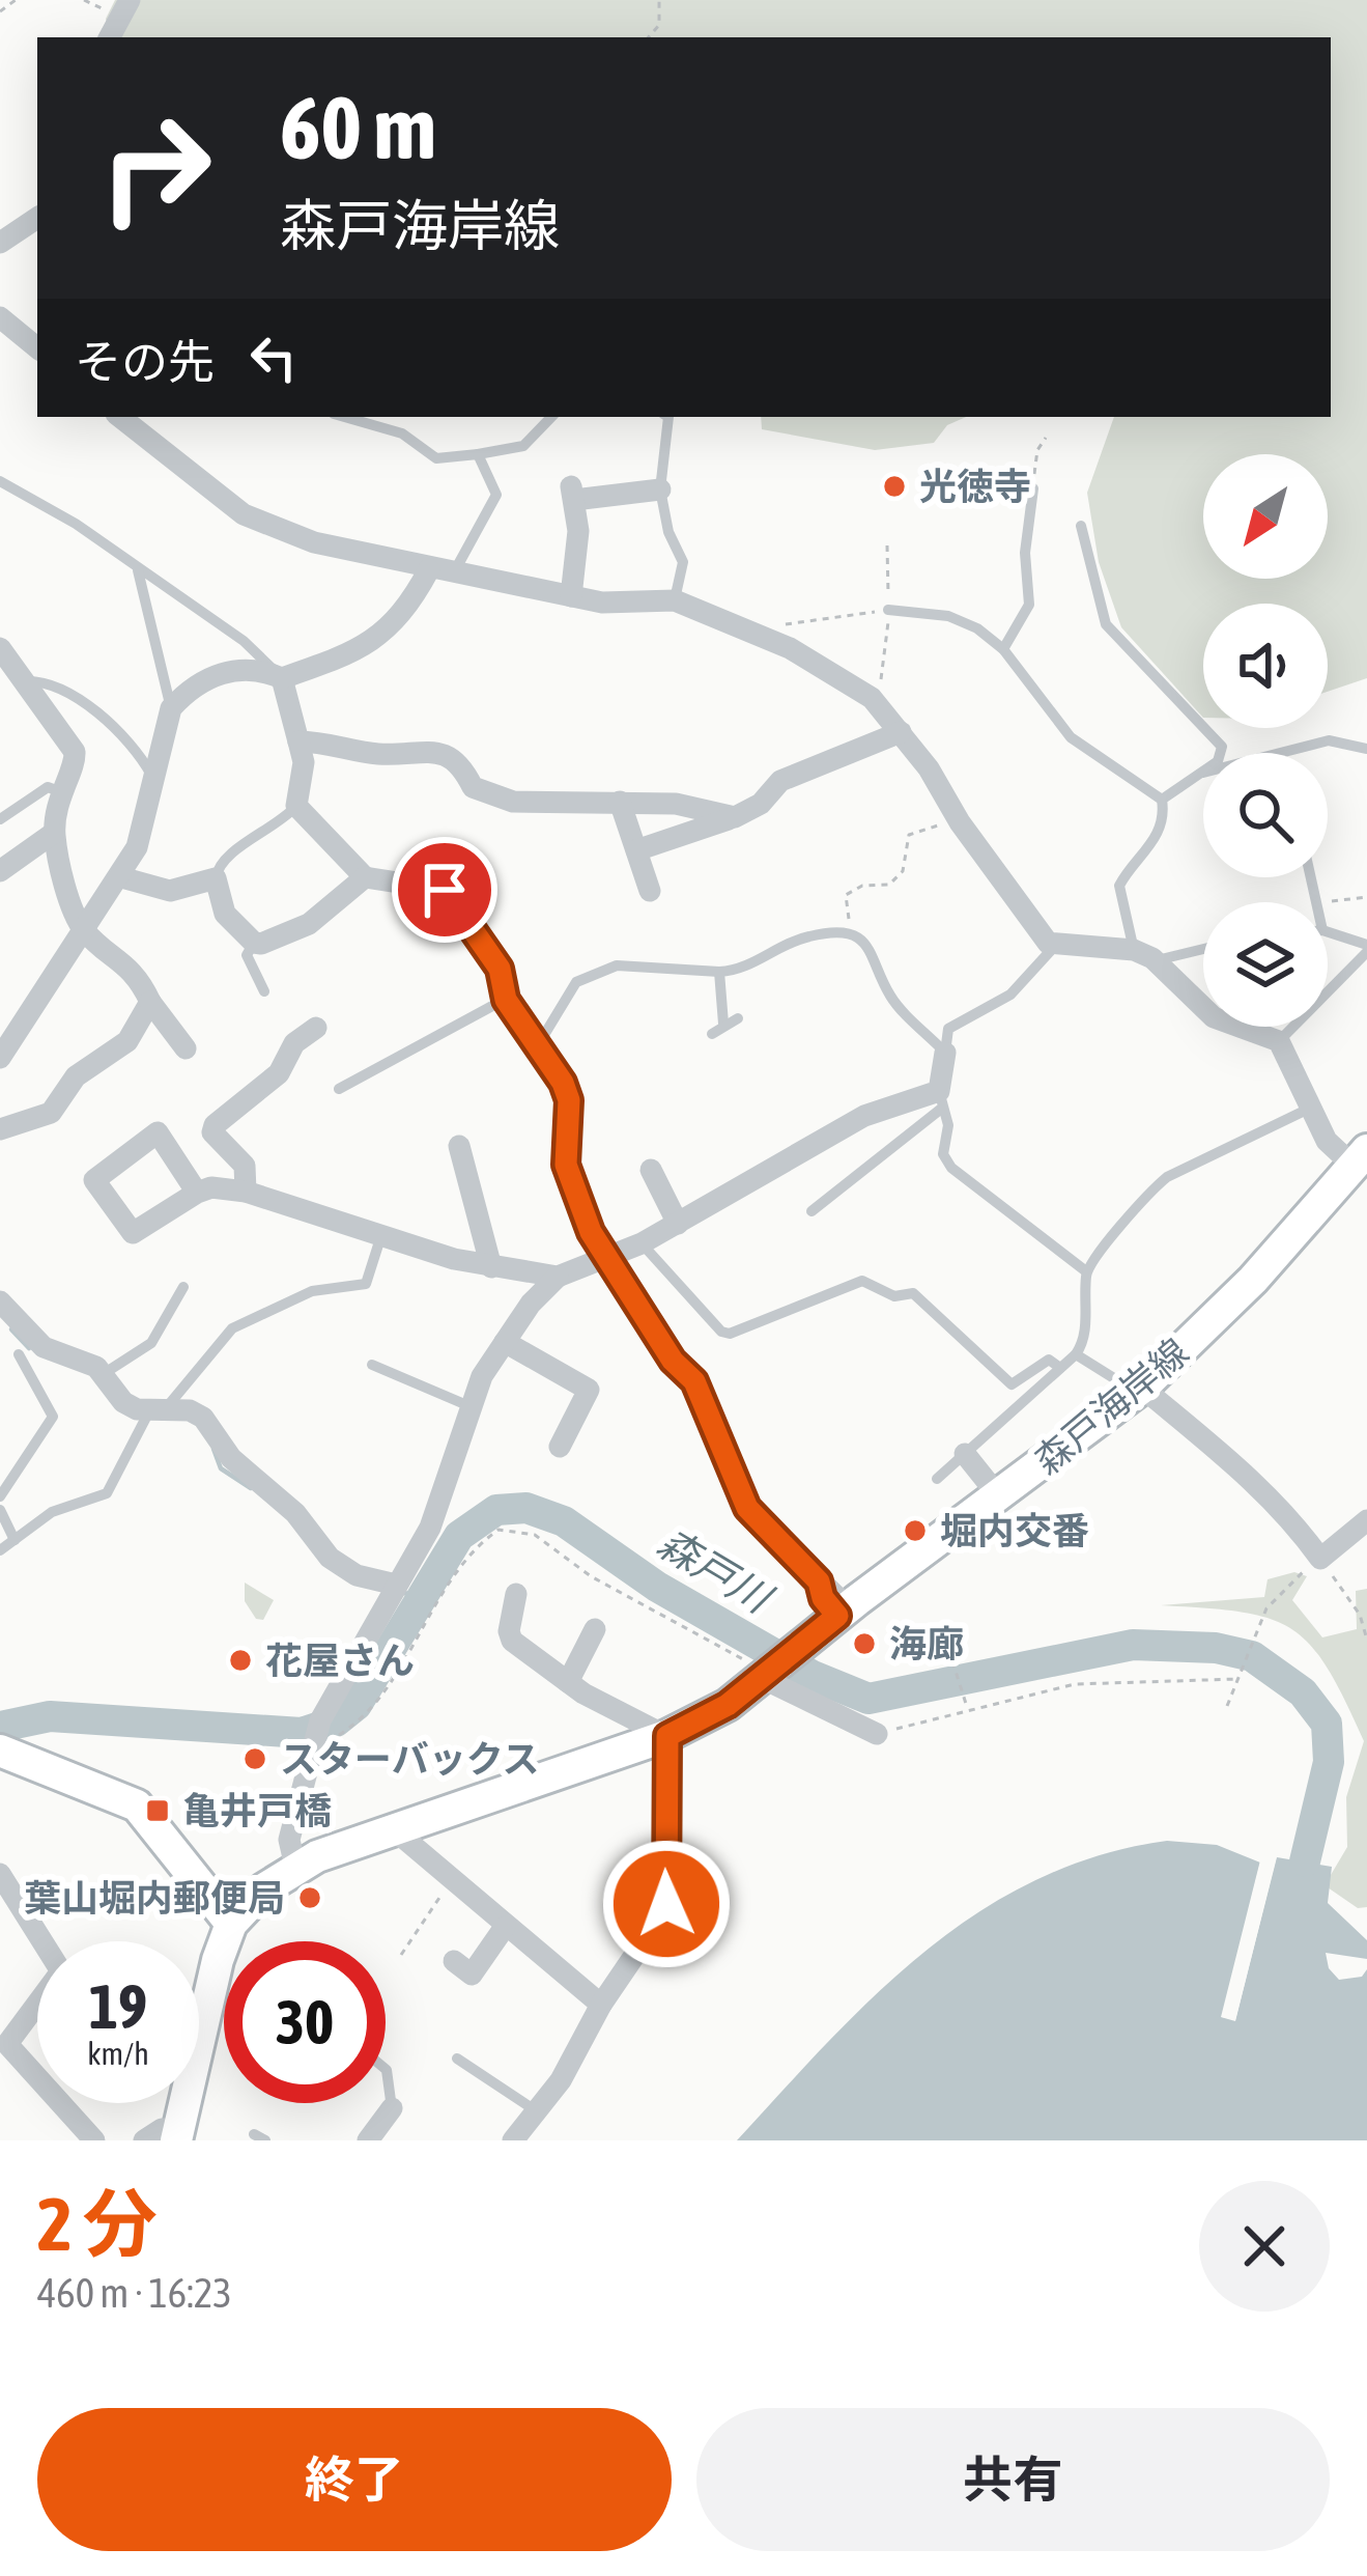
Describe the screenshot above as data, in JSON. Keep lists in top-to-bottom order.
{
  "streets": {
    "main road": ["森戸海岸線"]
  },
  "water": ["森戸川"],
  "places": {
    "other": [
      "光徳寺",
      "堀内交番",
      "海廊",
      "花屋さん",
      "スターバックス",
      "葉山堀内郵便局"
    ],
    "transit": ["亀井戸橋"]
  },
  "north": "bottom left",
  "page": {
    "turn": ["60 m", "森戸海岸線"],
    "then": "その先",
    "speed": "19 km/h",
    "limit": "30",
    "heading": ["2 分", "460 m · 16:23"],
    "buttons": ["終了", "共有"]
  }
}
